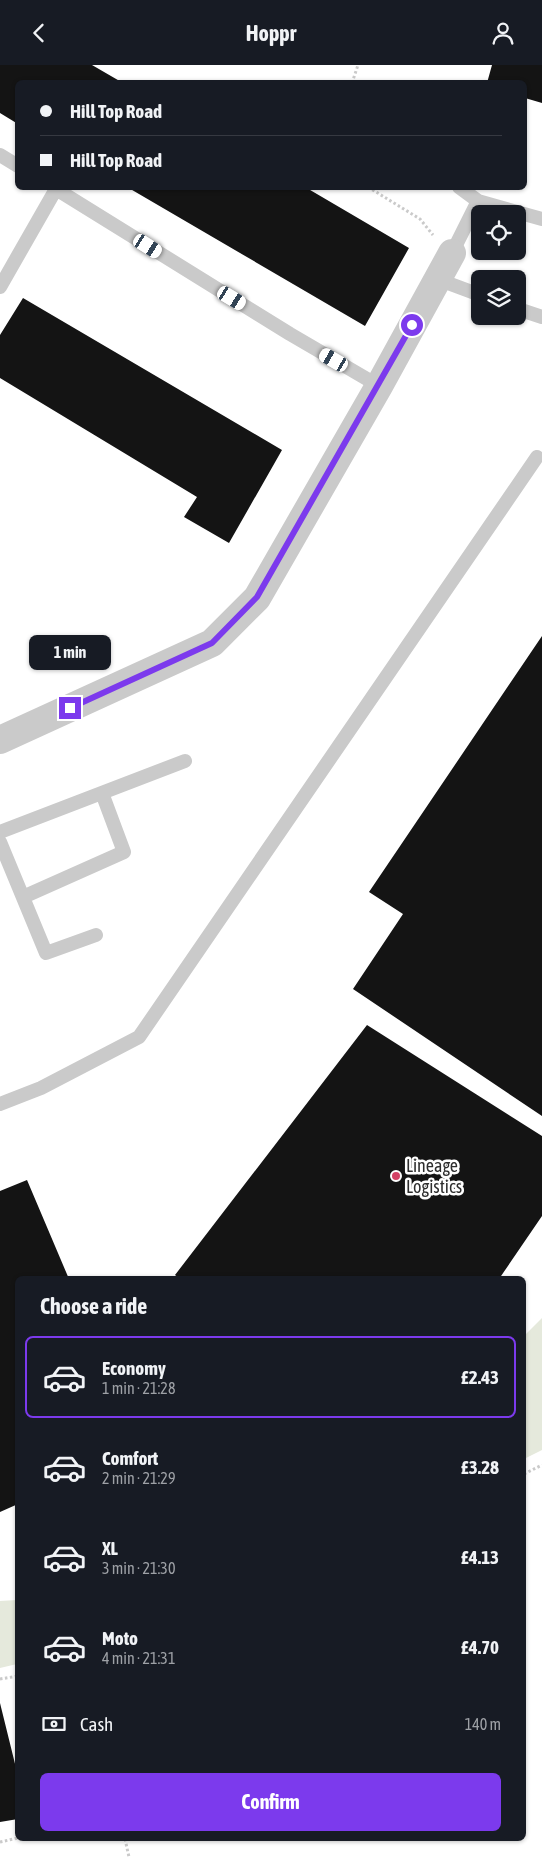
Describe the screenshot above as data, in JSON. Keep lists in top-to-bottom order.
{
  "places": ["Lineage Logistics"],
  "page": {
    "header": "Hoppr",
    "banner": ["Hill Top Road", "Hill Top Road"],
    "bubble": "1 min",
    "heading": "Choose a ride",
    "list": [
      {
        "name": "Economy",
        "note": "1 min · 21:28",
        "value": "£2.43"
      },
      {
        "name": "Comfort",
        "note": "2 min · 21:29",
        "value": "£3.28"
      },
      {
        "name": "XL",
        "note": "3 min · 21:30",
        "value": "£4.13"
      },
      {
        "name": "Moto",
        "note": "4 min · 21:31",
        "value": "£4.70"
      }
    ],
    "pay": ["Cash", "140 m"],
    "buttons": "Confirm"
  }
}
